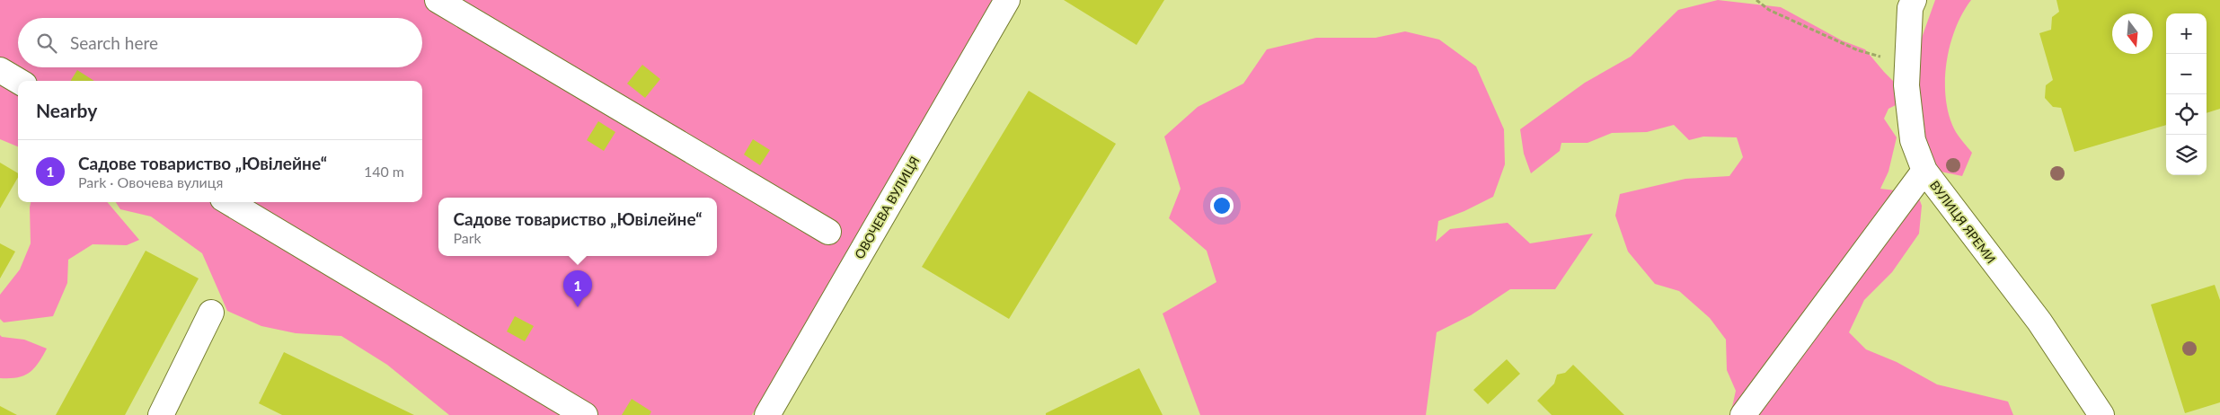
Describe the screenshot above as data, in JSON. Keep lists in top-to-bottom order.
{
  "streets": {
    "street": ["ОВОЧЕВА ВУЛИЦЯ", "ВУЛИЦЯ ЯРЕМИ"]
  },
  "north": "bottom",
  "page": {
    "map_buttons": ["+", "−"],
    "search": "Search here",
    "heading": "Nearby",
    "list": [
      {
        "mark": "1",
        "name": "Садове товариство „Ювілейне“",
        "note": "Park · Овочева вулиця",
        "value": "140 m"
      }
    ],
    "popup": ["Садове товариство „Ювілейне“", "Park"],
    "pins": "1"
  }
}
